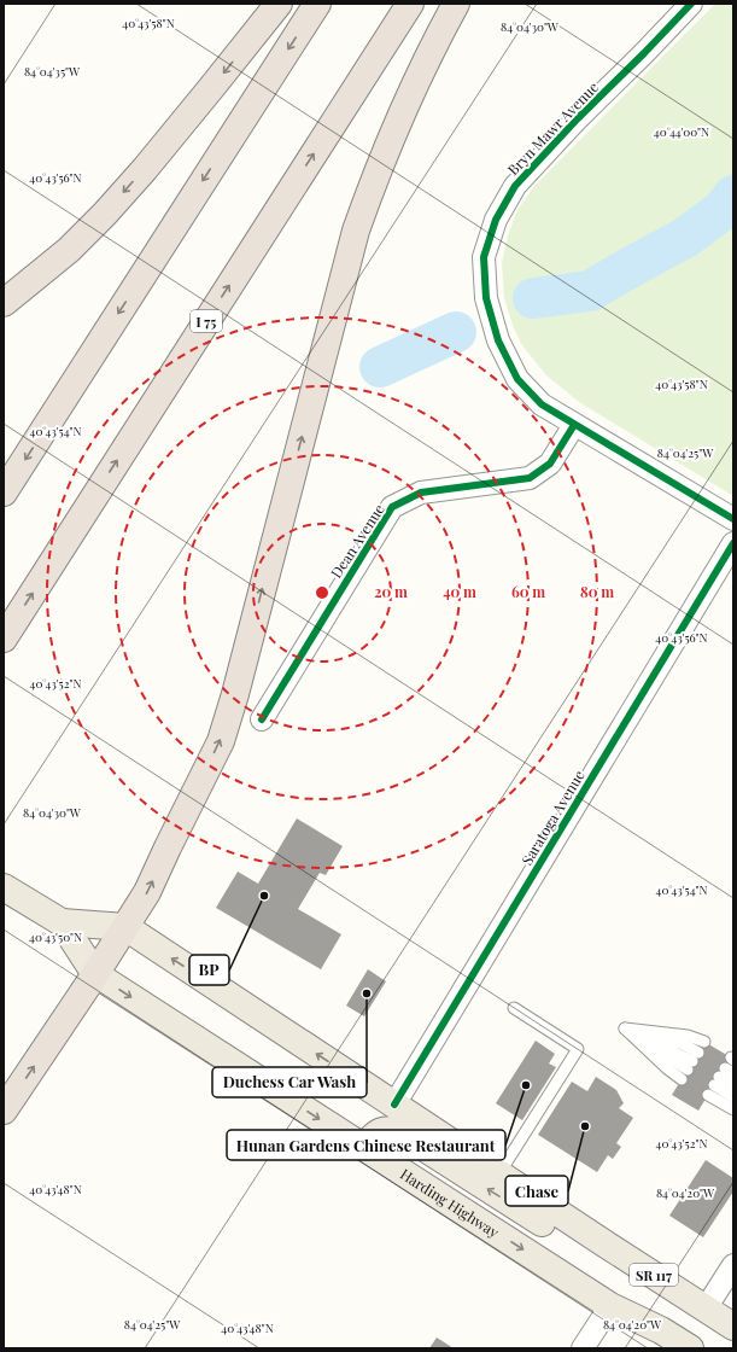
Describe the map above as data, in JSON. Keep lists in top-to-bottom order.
{
  "streets": {
    "highway": ["I 75"],
    "main road": ["Harding Highway", "SR 117"],
    "street": ["Bryn Mawr Avenue", "Dean Avenue", "Saratoga Avenue"]
  },
  "crossings": [
    ["Bryn Mawr Avenue", "Dean Avenue"],
    ["Saratoga Avenue", "Harding Highway"]
  ],
  "places": [
    "BP",
    "Duchess Car Wash",
    "Hunan Gardens Chinese Restaurant",
    "Chase"
  ],
  "coordinates": [
    "40°43'58\"N",
    "84°04'30\"W",
    "84°04'35\"W",
    "40°44'00\"N",
    "40°43'56\"N",
    "40°43'54\"N",
    "84°04'25\"W",
    "40°43'52\"N",
    "40°43'50\"N",
    "40°43'48\"N",
    "84°04'20\"W"
  ],
  "rings": [
    "20 m",
    "40 m",
    "60 m",
    "80 m"
  ]
}
